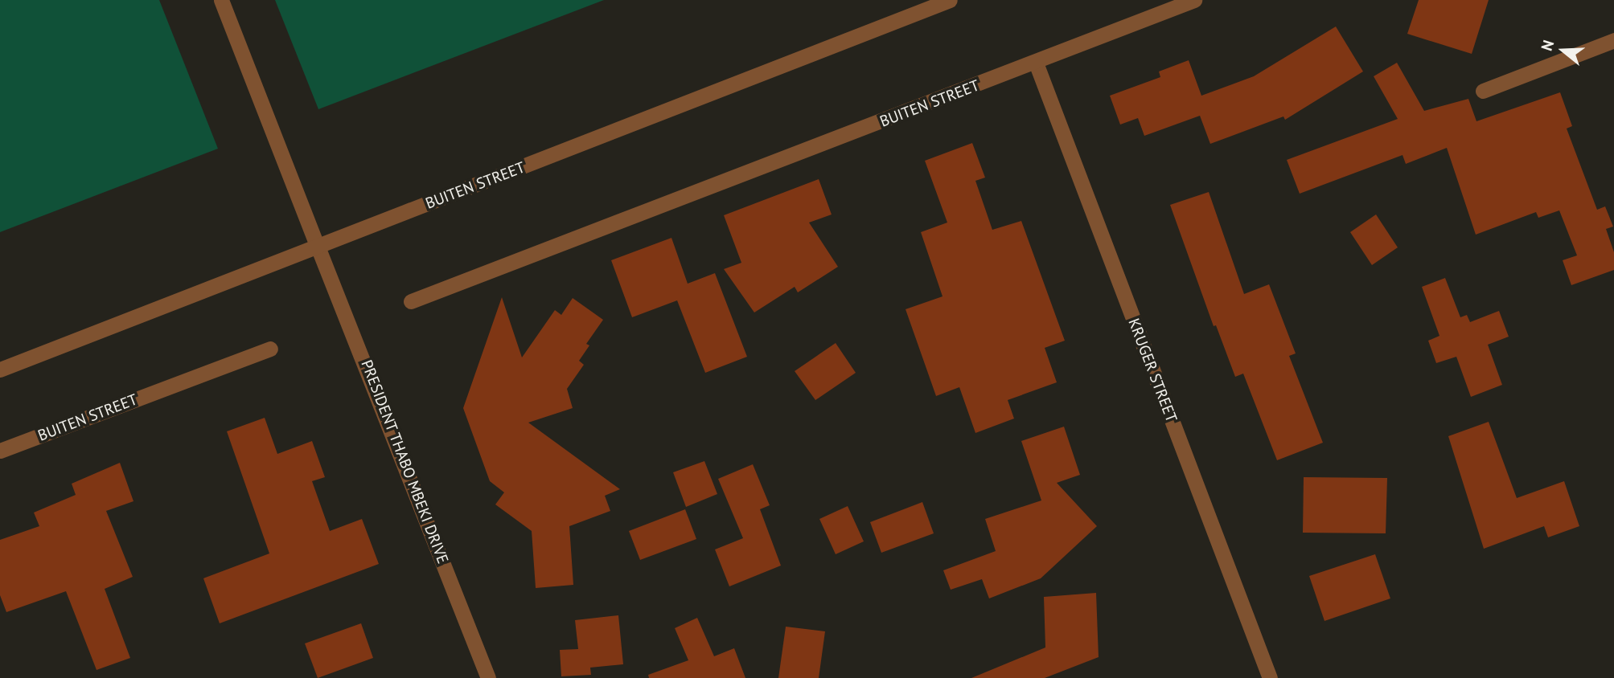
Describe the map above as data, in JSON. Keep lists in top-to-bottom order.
{
  "streets": {
    "street": ["BUITEN STREET", "KRUGER STREET", "PRESIDENT THABO MBEKI DRIVE"]
  },
  "crossings": [
    ["BUITEN STREET", "KRUGER STREET"],
    ["BUITEN STREET", "PRESIDENT THABO MBEKI DRIVE"]
  ],
  "north": "left"
}
